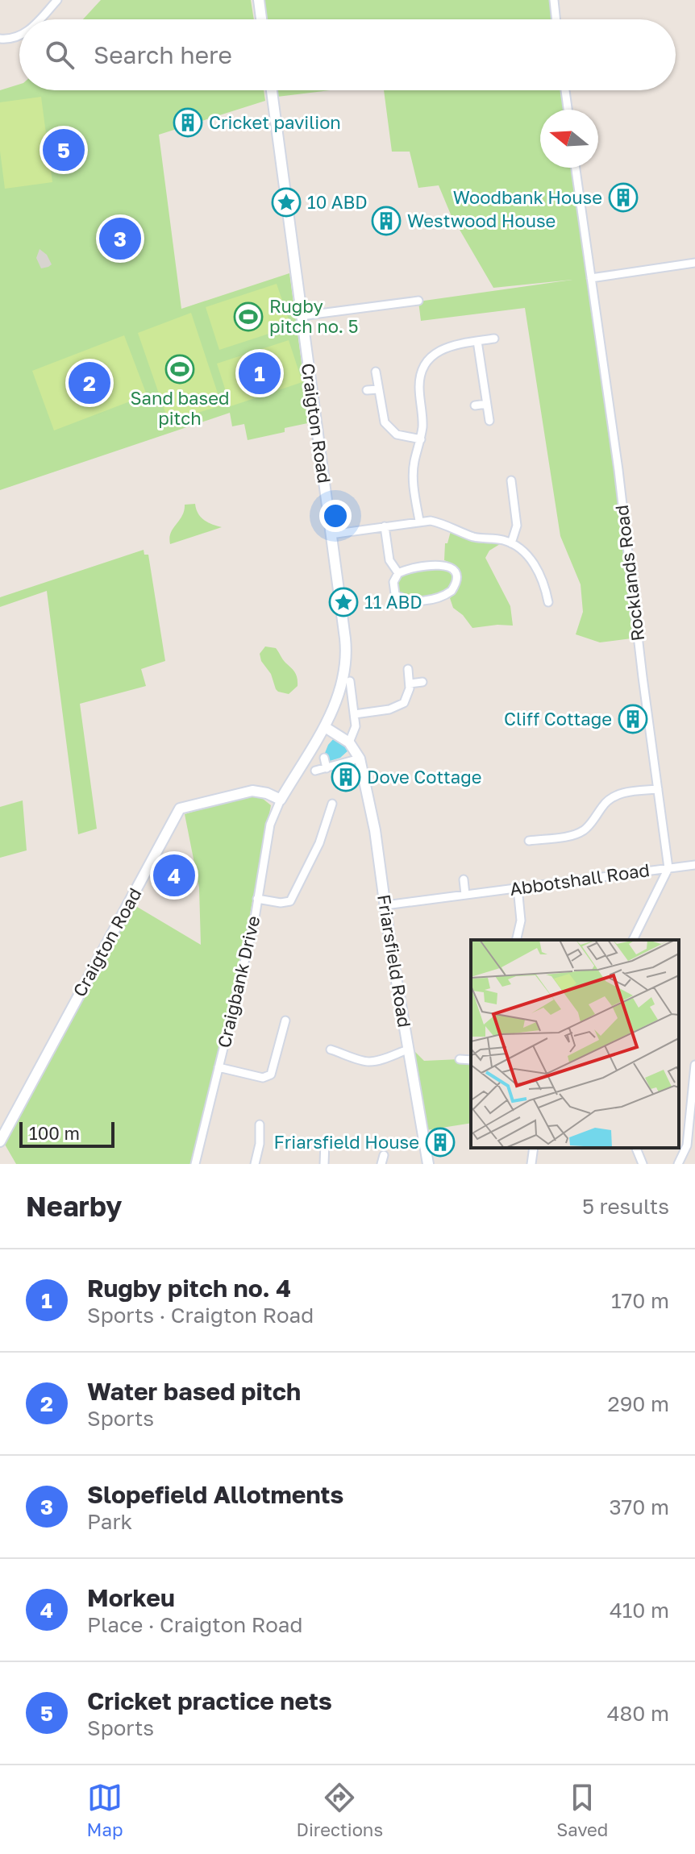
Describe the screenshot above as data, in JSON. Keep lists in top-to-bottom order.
{
  "streets": {
    "street": [
      "Craigton Road",
      "Rocklands Road",
      "Abbotshall Road",
      "Friarsfield Road",
      "Craigbank Drive"
    ]
  },
  "crossings": [
    ["Craigton Road", "Craigbank Drive"],
    ["Rocklands Road", "Abbotshall Road"],
    ["Abbotshall Road", "Friarsfield Road"]
  ],
  "places": {
    "building": [
      "Cricket pavilion",
      "Woodbank House",
      "Westwood House",
      "Cliff Cottage",
      "Dove Cottage",
      "Friarsfield House"
    ],
    "place": ["10 ABD", "11 ABD"],
    "sports": ["Rugby pitch no. 5", "Sand based pitch"]
  },
  "scale_bar": "100 m",
  "north": "left",
  "page": {
    "search": "Search here",
    "pins": [
      "5",
      "3",
      "1",
      "2",
      "4"
    ],
    "scale": "100 m",
    "heading": ["Nearby", "5 results"],
    "list": [
      {
        "mark": "1",
        "name": "Rugby pitch no. 4",
        "note": "Sports · Craigton Road",
        "value": "170 m"
      },
      {
        "mark": "2",
        "name": "Water based pitch",
        "note": "Sports",
        "value": "290 m"
      },
      {
        "mark": "3",
        "name": "Slopefield Allotments",
        "note": "Park",
        "value": "370 m"
      },
      {
        "mark": "4",
        "name": "Morkeu",
        "note": "Place · Craigton Road",
        "value": "410 m"
      },
      {
        "mark": "5",
        "name": "Cricket practice nets",
        "note": "Sports",
        "value": "480 m"
      }
    ],
    "nav": ["Map", "Directions", "Saved"]
  }
}
